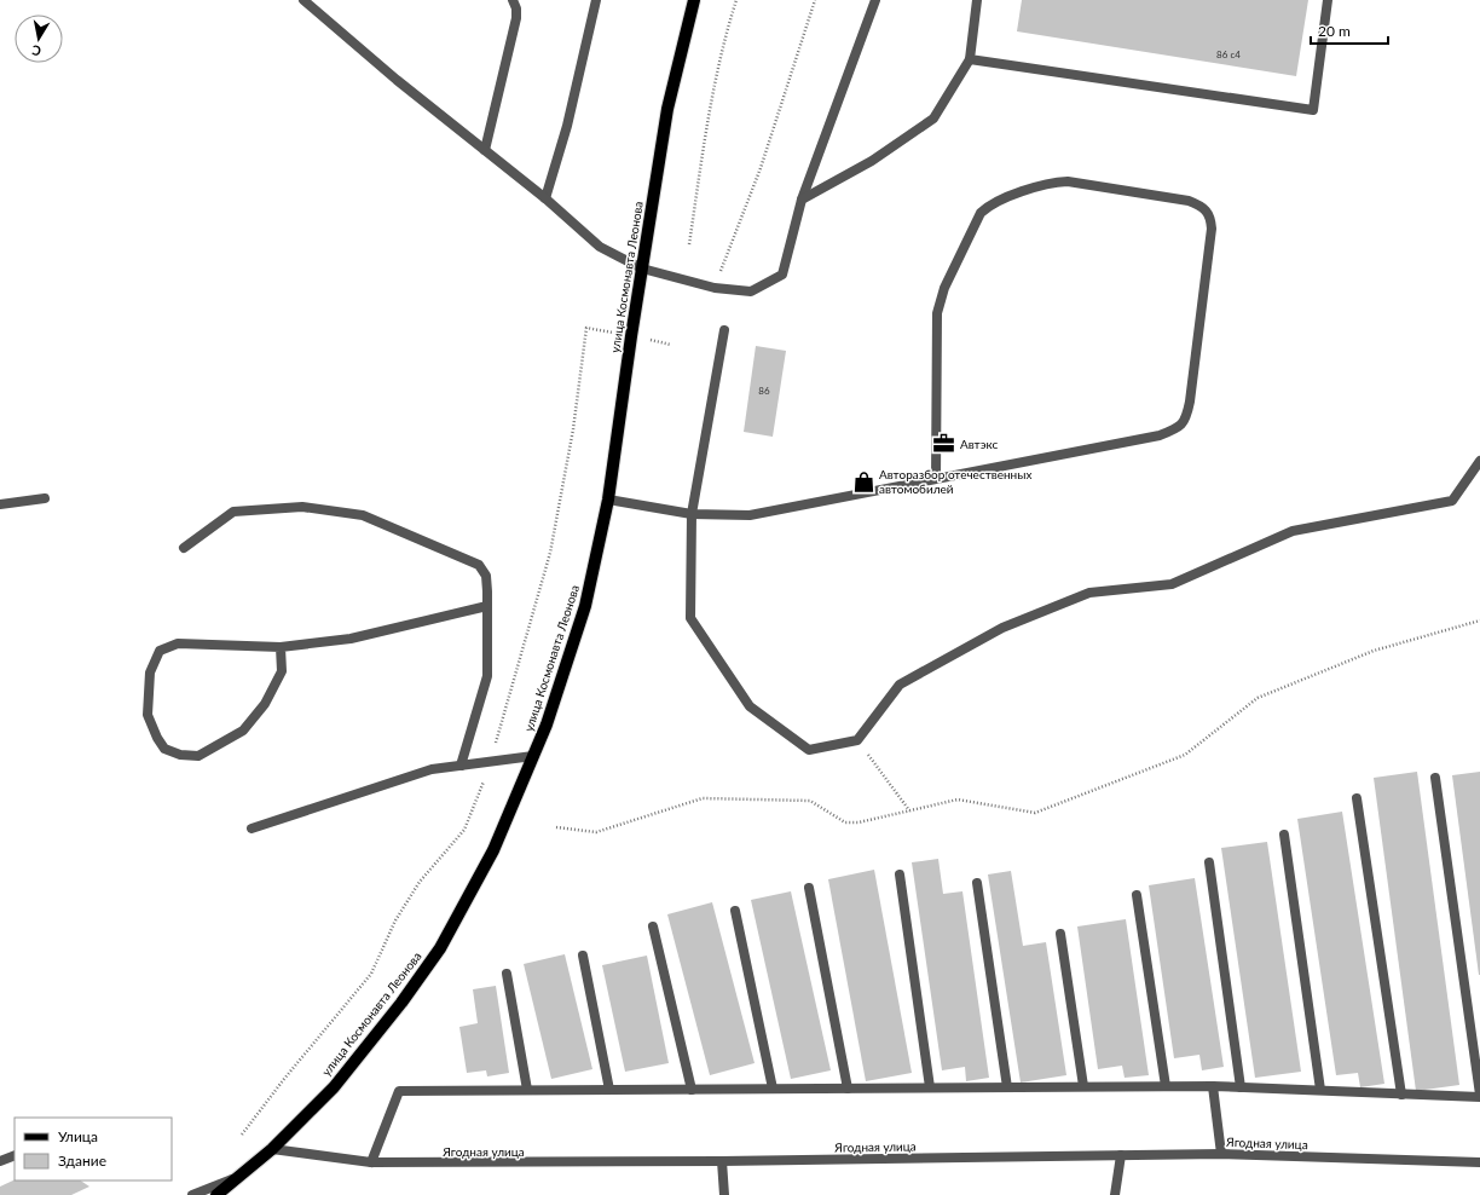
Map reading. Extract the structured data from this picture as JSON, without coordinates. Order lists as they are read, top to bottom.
{
  "streets": {
    "main road": ["улица Космонавта Леонова"],
    "street": ["Ягодная улица"]
  },
  "crossings": [
    ["улица Космонавта Леонова", "Ягодная улица"]
  ],
  "places": {
    "office": ["Автэкс"],
    "shop": ["Авторазбор отечественных автомобилей"]
  },
  "house_numbers": ["86 с4", "86"],
  "legend": ["Улица", "Здание"],
  "scale_bar": "20 m",
  "north": "bottom"
}
